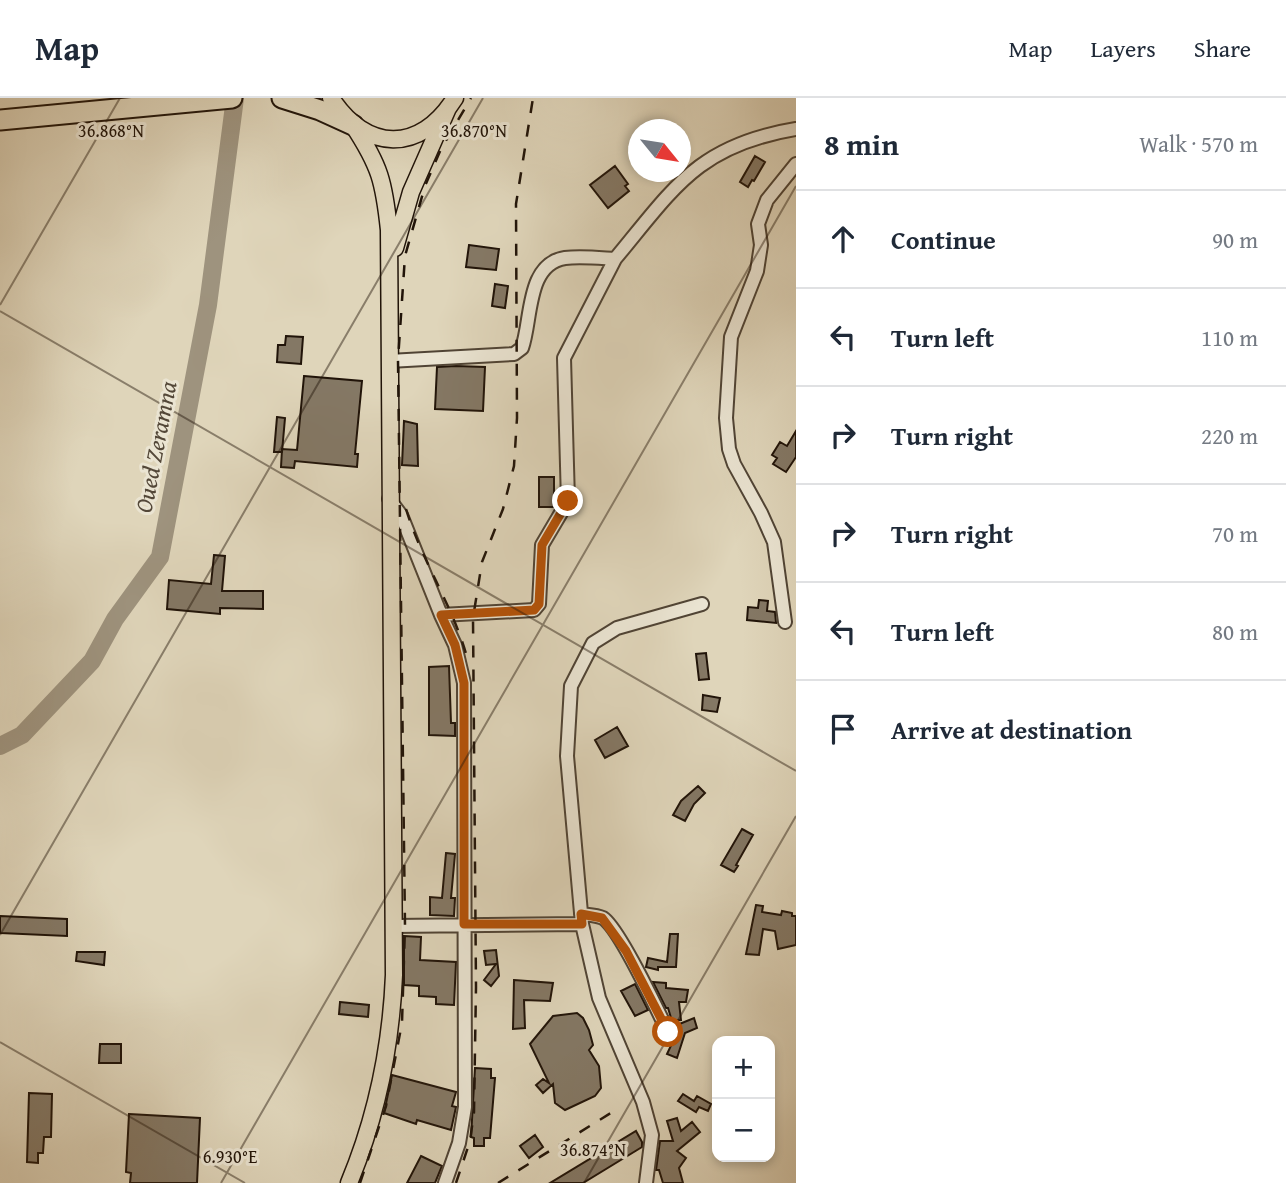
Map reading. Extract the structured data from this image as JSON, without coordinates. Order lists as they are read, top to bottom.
{
  "water": ["Oued Zeramna"],
  "north": "bottom right",
  "page": {
    "header": "Map",
    "nav": ["Map", "Layers", "Share"],
    "heading": ["8 min", "Walk · 570 m"],
    "list": [
      ["Continue", "90 m"],
      ["Turn left", "110 m"],
      ["Turn right", "220 m"],
      ["Turn right", "70 m"],
      ["Turn left", "80 m"],
      "Arrive at destination"
    ],
    "map_buttons": ["+", "−"]
  },
  "coordinates": [
    "36.868°N",
    "36.870°N",
    "36.874°N",
    "6.930°E"
  ]
}
